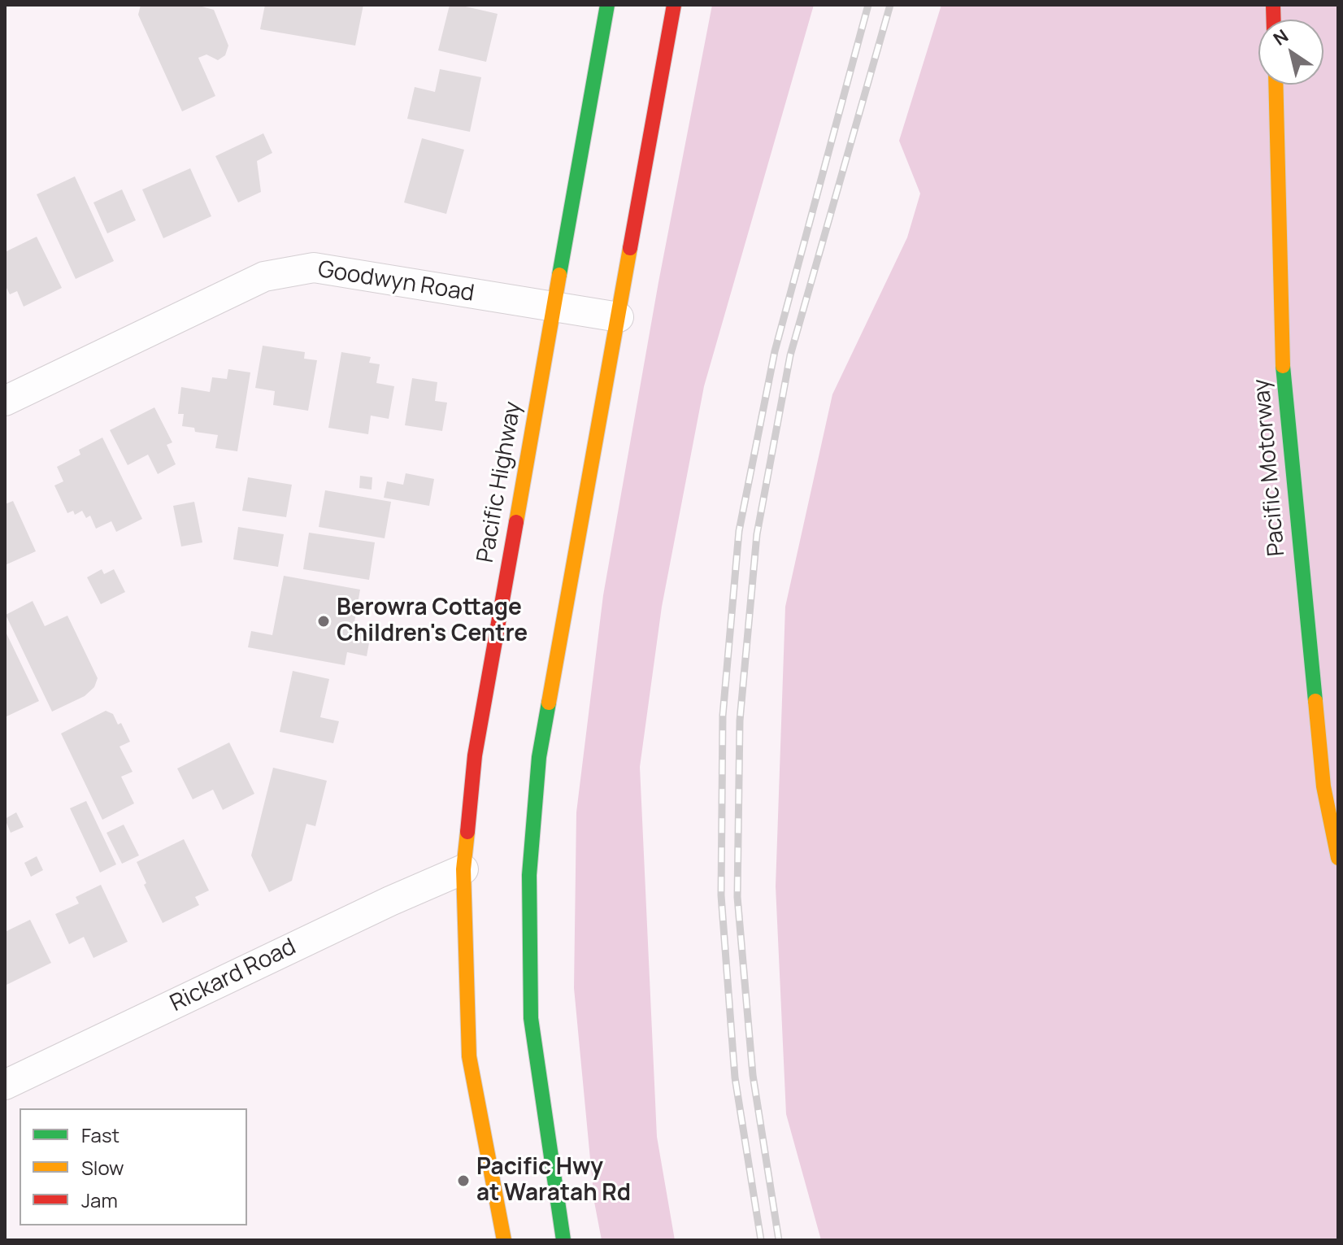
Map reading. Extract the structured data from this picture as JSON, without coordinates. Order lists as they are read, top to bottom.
{
  "streets": {
    "main road": ["Pacific Motorway", "Pacific Highway"],
    "street": ["Goodwyn Road", "Rickard Road"]
  },
  "crossings": [
    ["Goodwyn Road", "Pacific Highway"],
    ["Pacific Highway", "Rickard Road"]
  ],
  "places": ["Berowra Cottage Children's Centre", "Pacific Hwy at Waratah Rd"],
  "legend": ["Fast", "Slow", "Jam"],
  "north": "top left"
}
